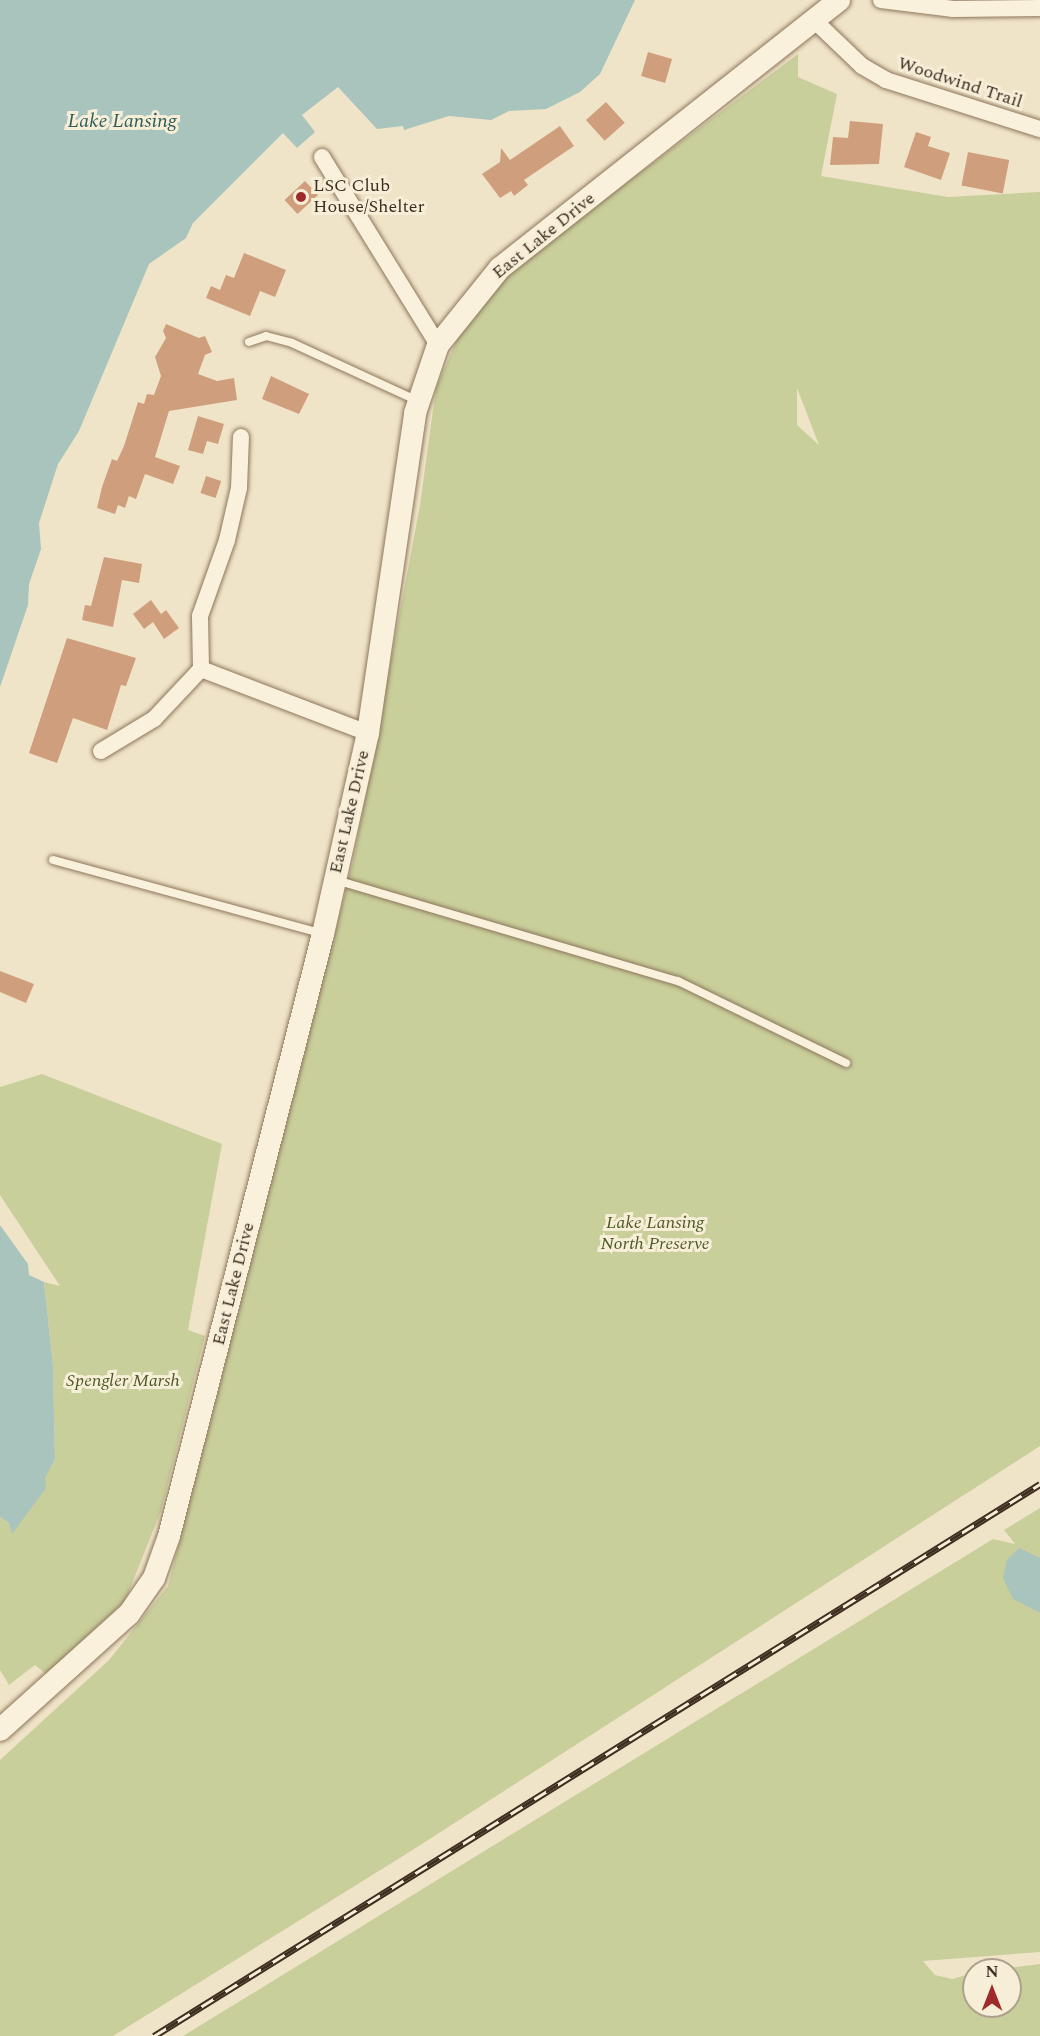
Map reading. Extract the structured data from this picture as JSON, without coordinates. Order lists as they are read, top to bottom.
{
  "streets": {
    "street": ["Woodwind Trail", "East Lake Drive"]
  },
  "crossings": [
    ["Woodwind Trail", "East Lake Drive"]
  ],
  "water": ["Lake Lansing"],
  "parks": ["Lake Lansing North Preserve", "Spengler Marsh"],
  "places": ["LSC Club House/Shelter"],
  "north": "top"
}
